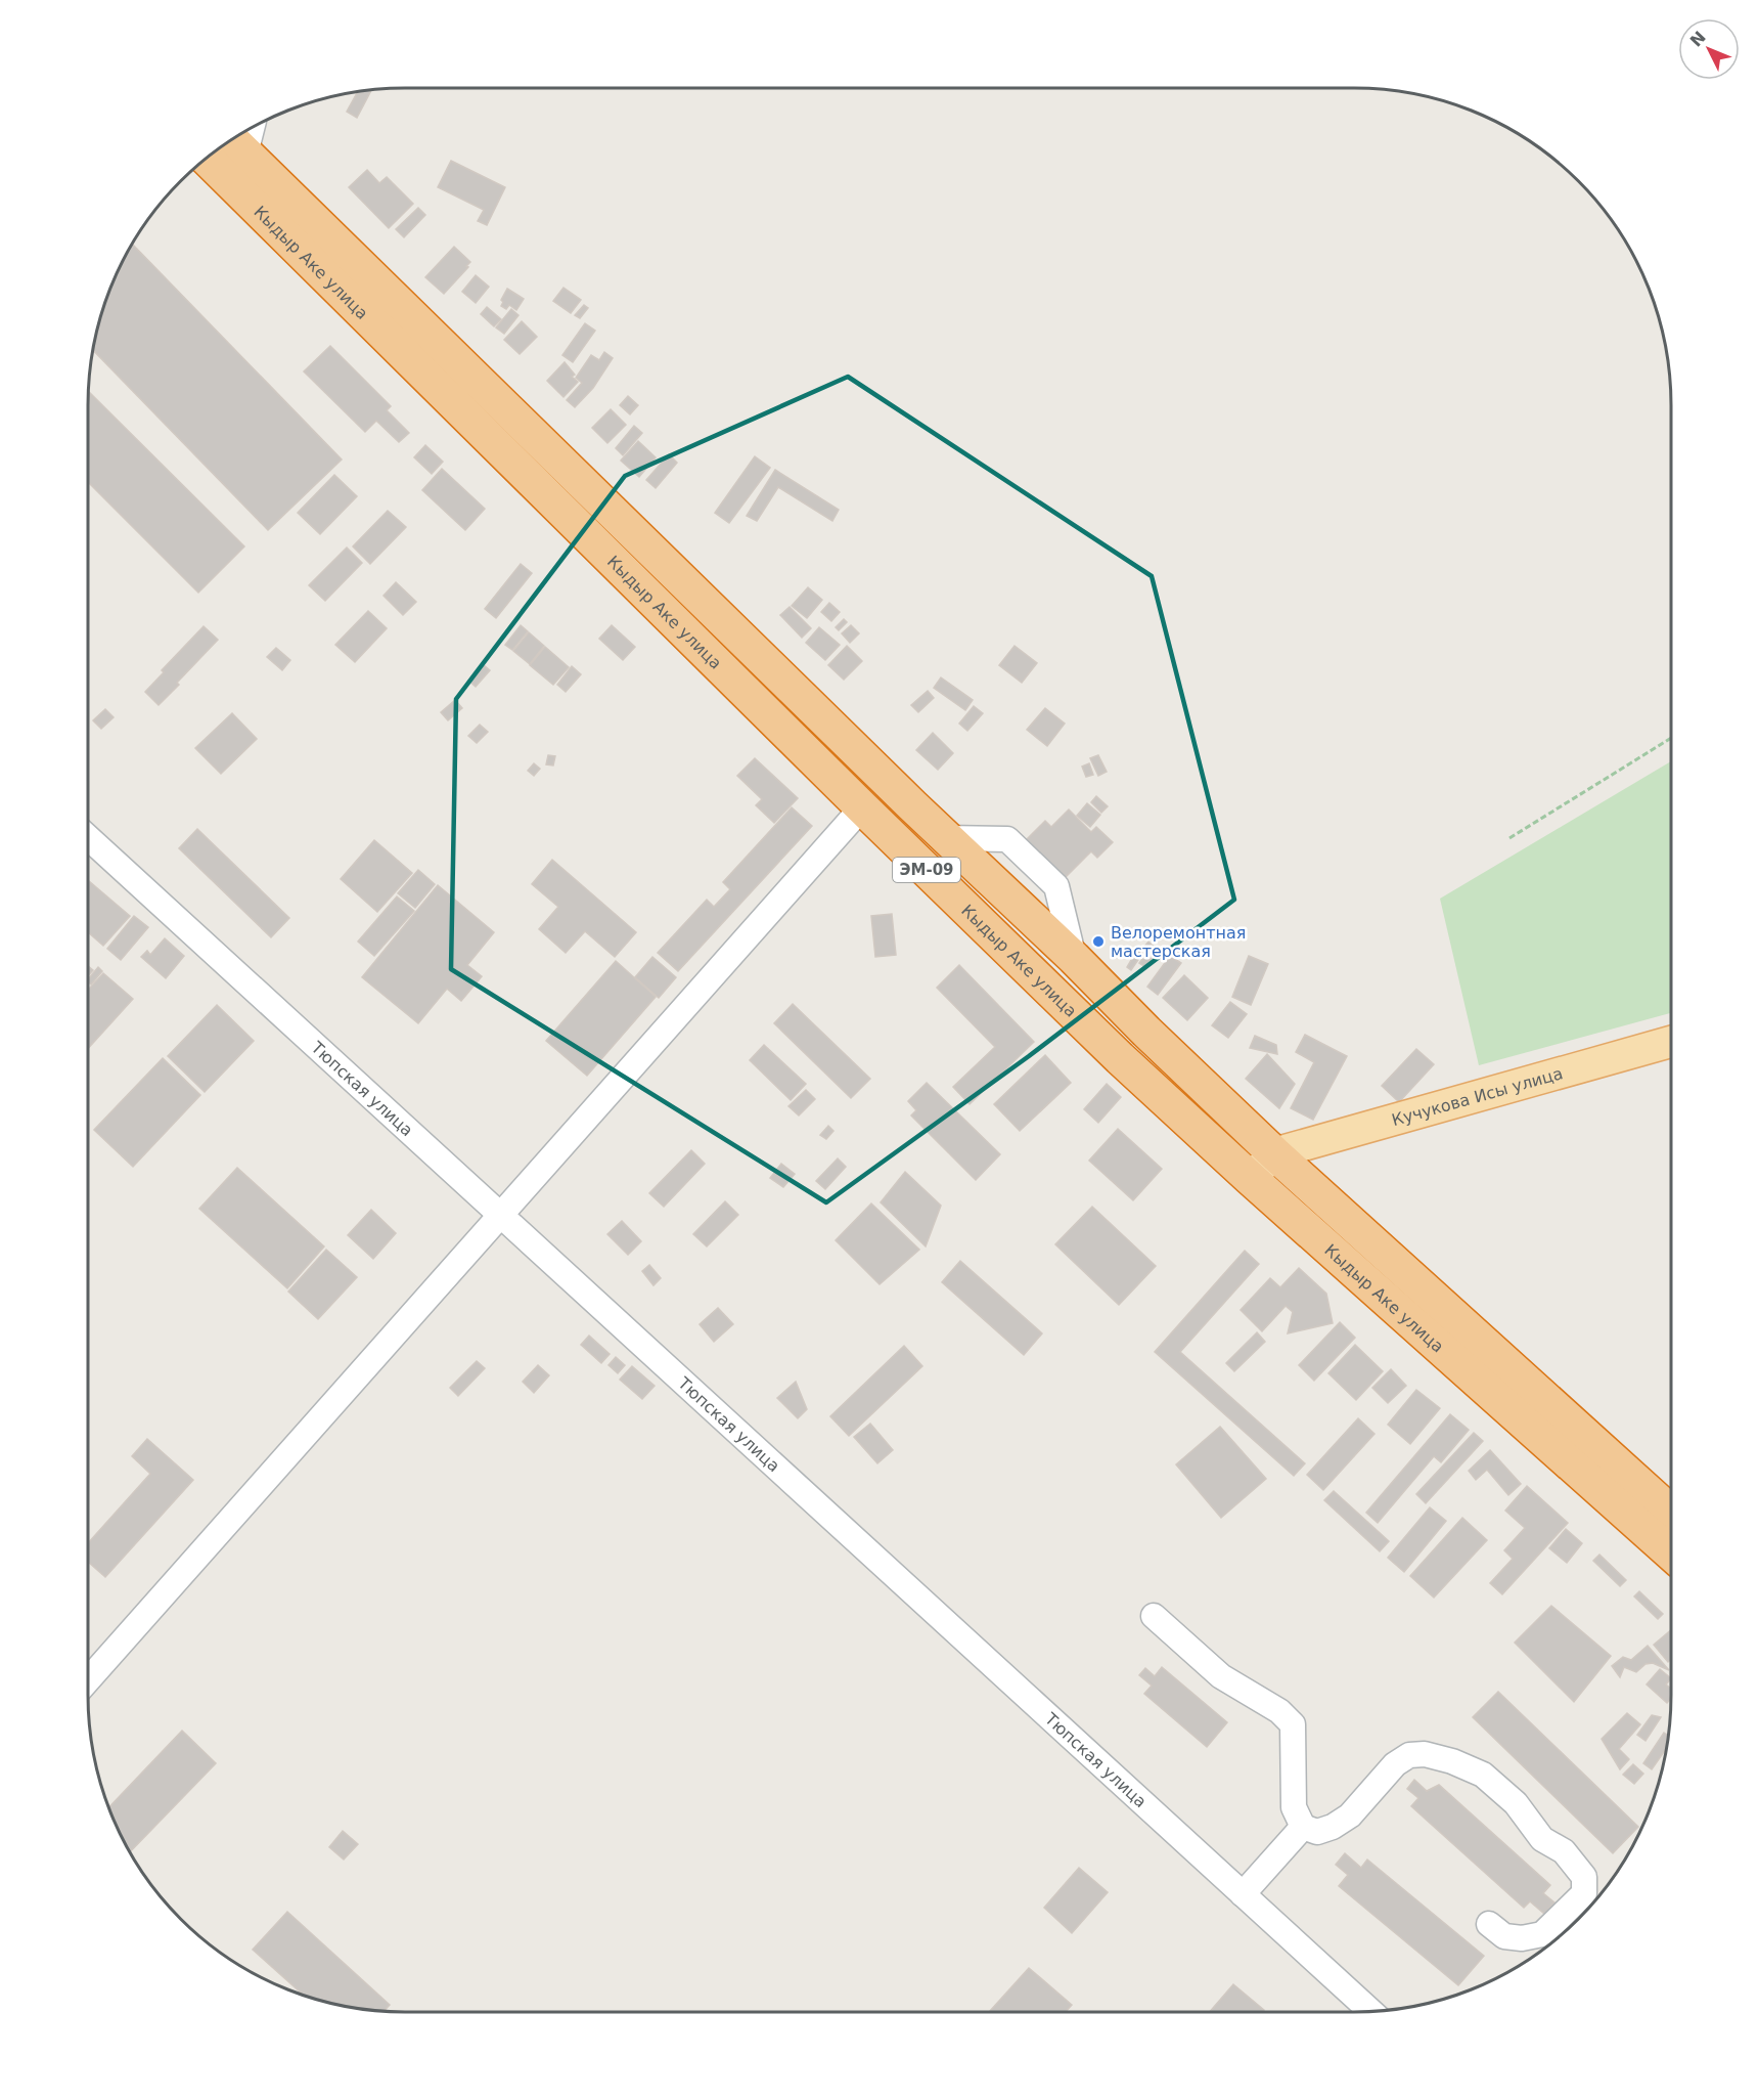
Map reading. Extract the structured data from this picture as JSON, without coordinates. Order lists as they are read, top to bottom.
{
  "streets": {
    "highway": ["Кыдыр Аке улица", "ЭМ-09"],
    "main road": ["Кучукова Исы улица"],
    "street": ["Тюпская улица"]
  },
  "crossings": [
    ["Кыдыр Аке улица", "Кучукова Исы улица"]
  ],
  "places": ["Велоремонтная мастерская"],
  "north": "top left"
}
